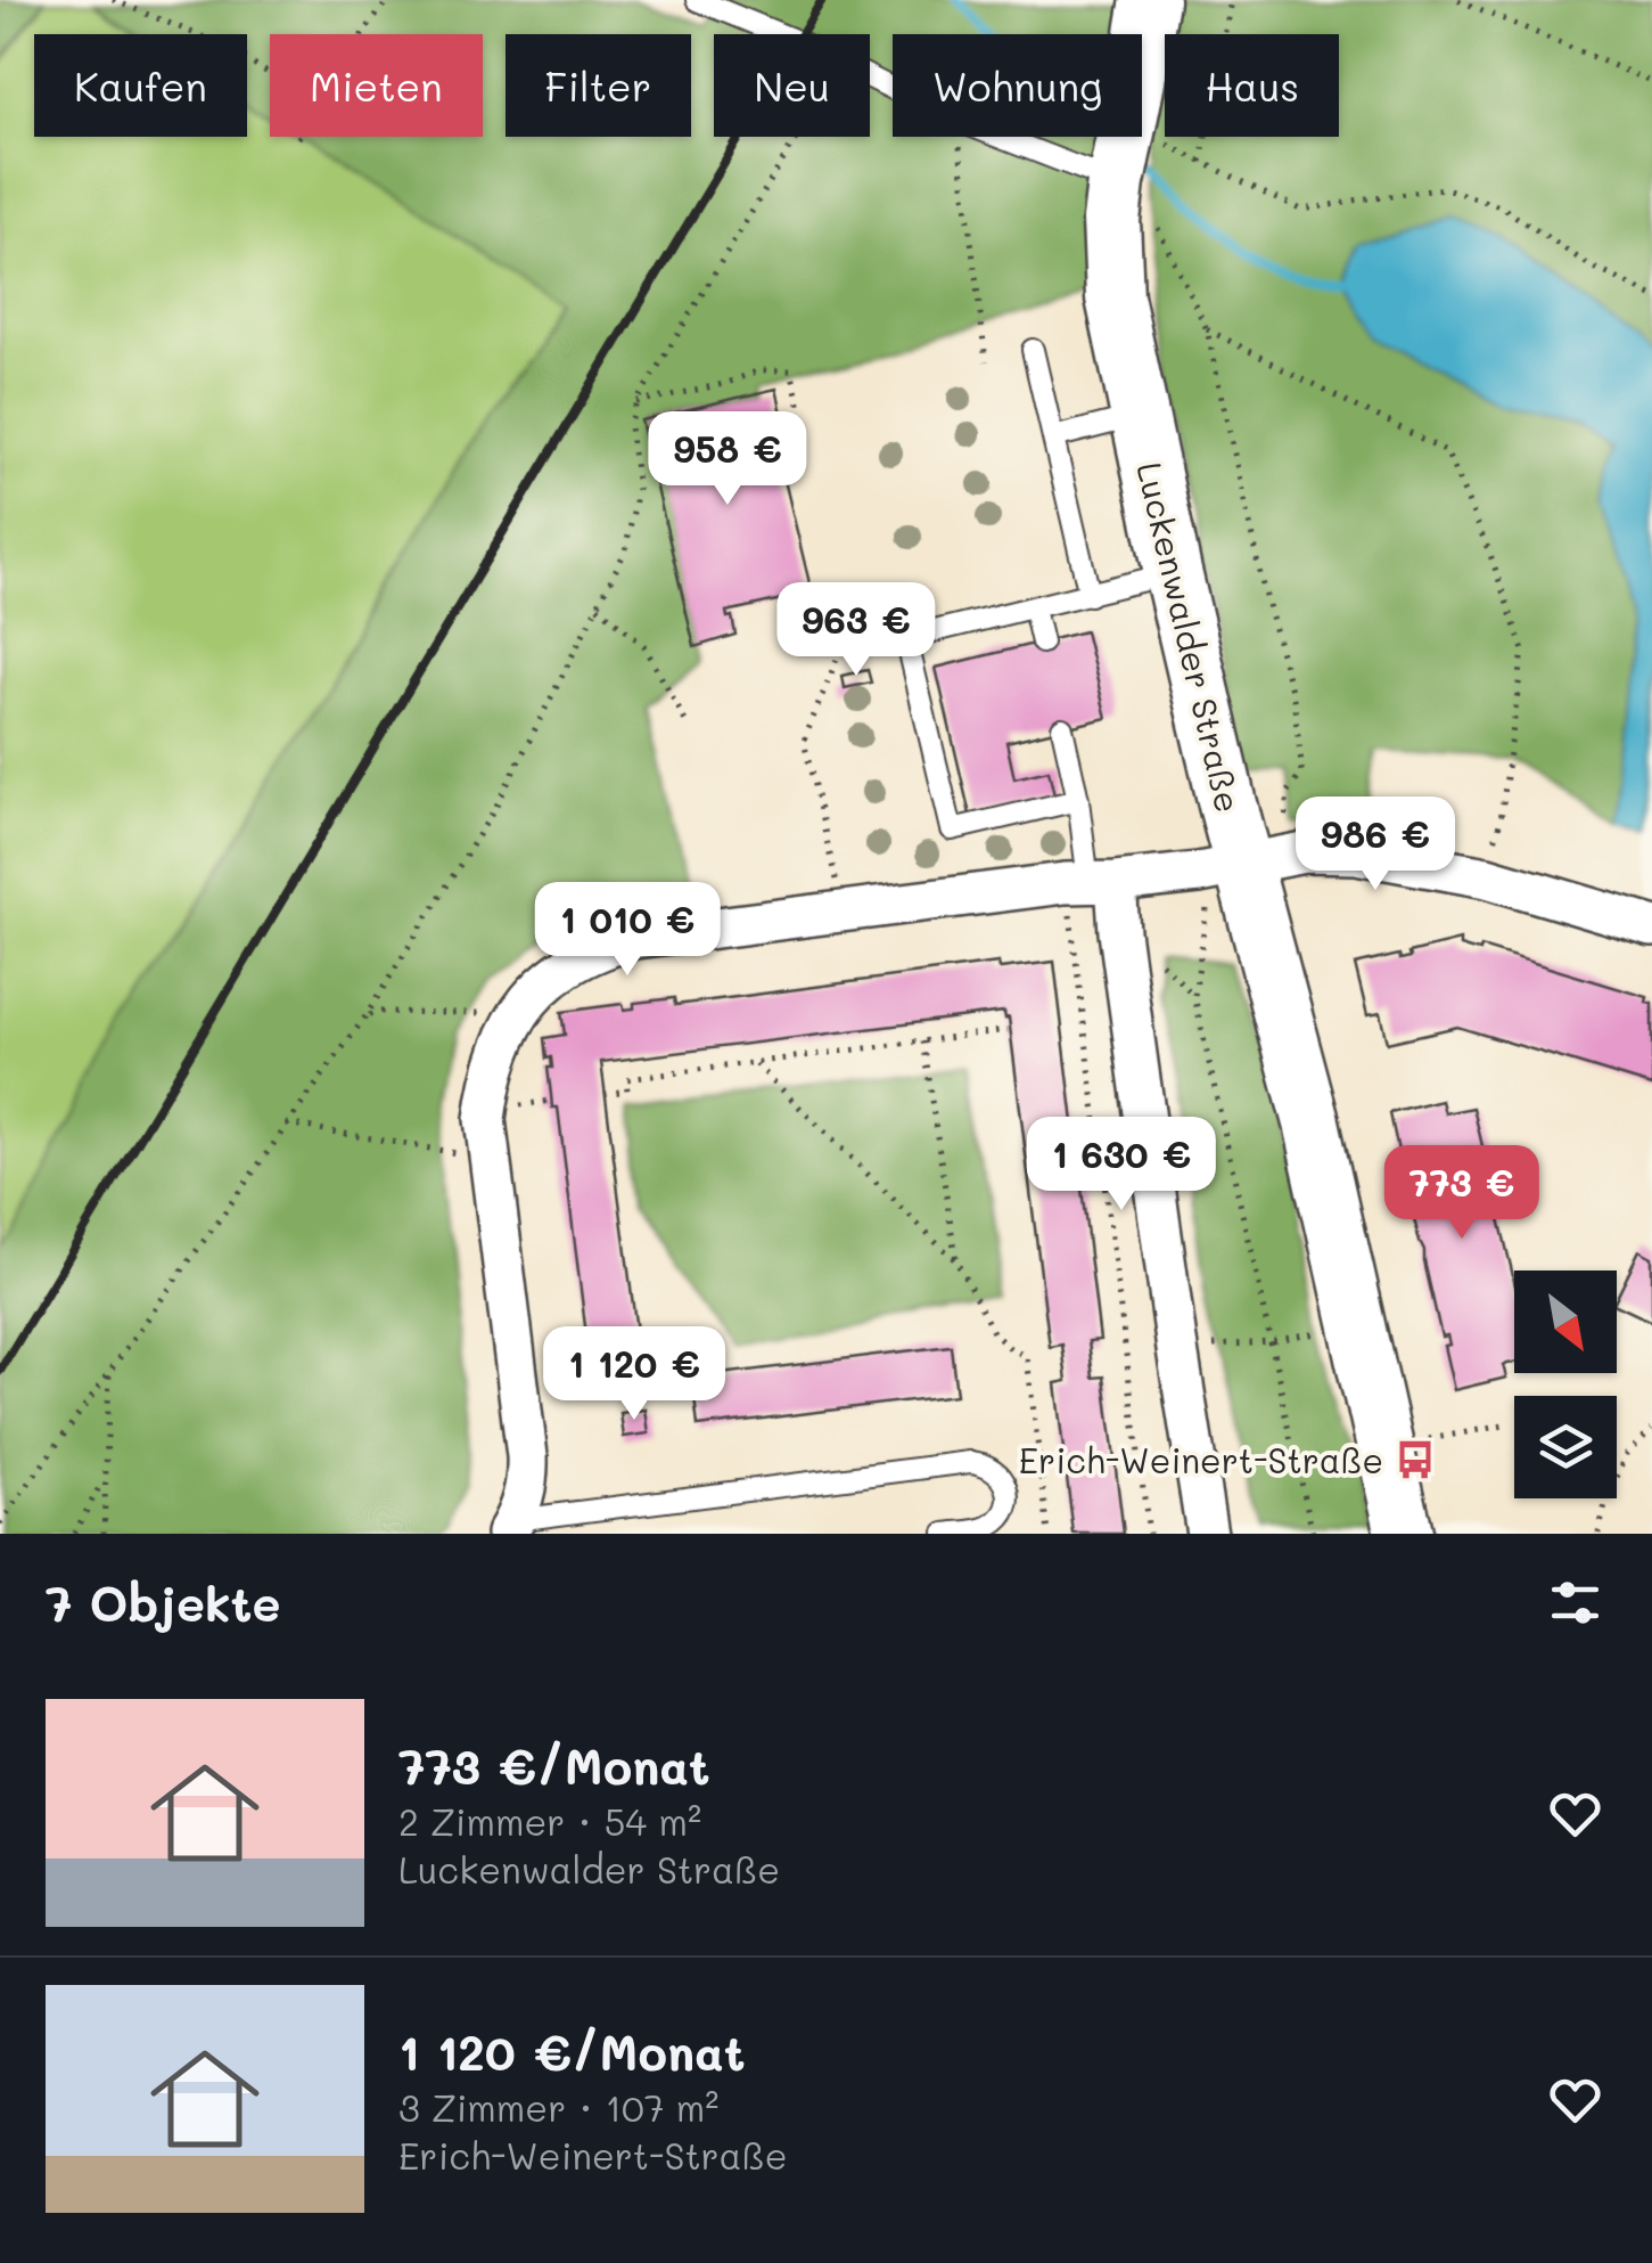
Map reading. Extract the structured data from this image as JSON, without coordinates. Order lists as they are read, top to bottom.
{
  "streets": {
    "main road": ["Luckenwalder Straße"]
  },
  "places": {
    "bus stop": ["Erich-Weinert-Straße"]
  },
  "north": "bottom right",
  "page": {
    "chip": [
      "Kaufen",
      "Mieten",
      "Filter",
      "Neu",
      "Wohnung",
      "Haus"
    ],
    "price": [
      "958 €",
      "963 €",
      "986 €",
      "1 010 €",
      "1 630 €",
      "773 €",
      "1 120 €"
    ],
    "heading": "7 Objekte",
    "list": [
      {
        "name": "773 €/Monat",
        "note": "2 Zimmer · 54 m² · Luckenwalder Straße"
      },
      {
        "name": "1 120 €/Monat",
        "note": "3 Zimmer · 107 m² · Erich-Weinert-Straße"
      }
    ]
  }
}
